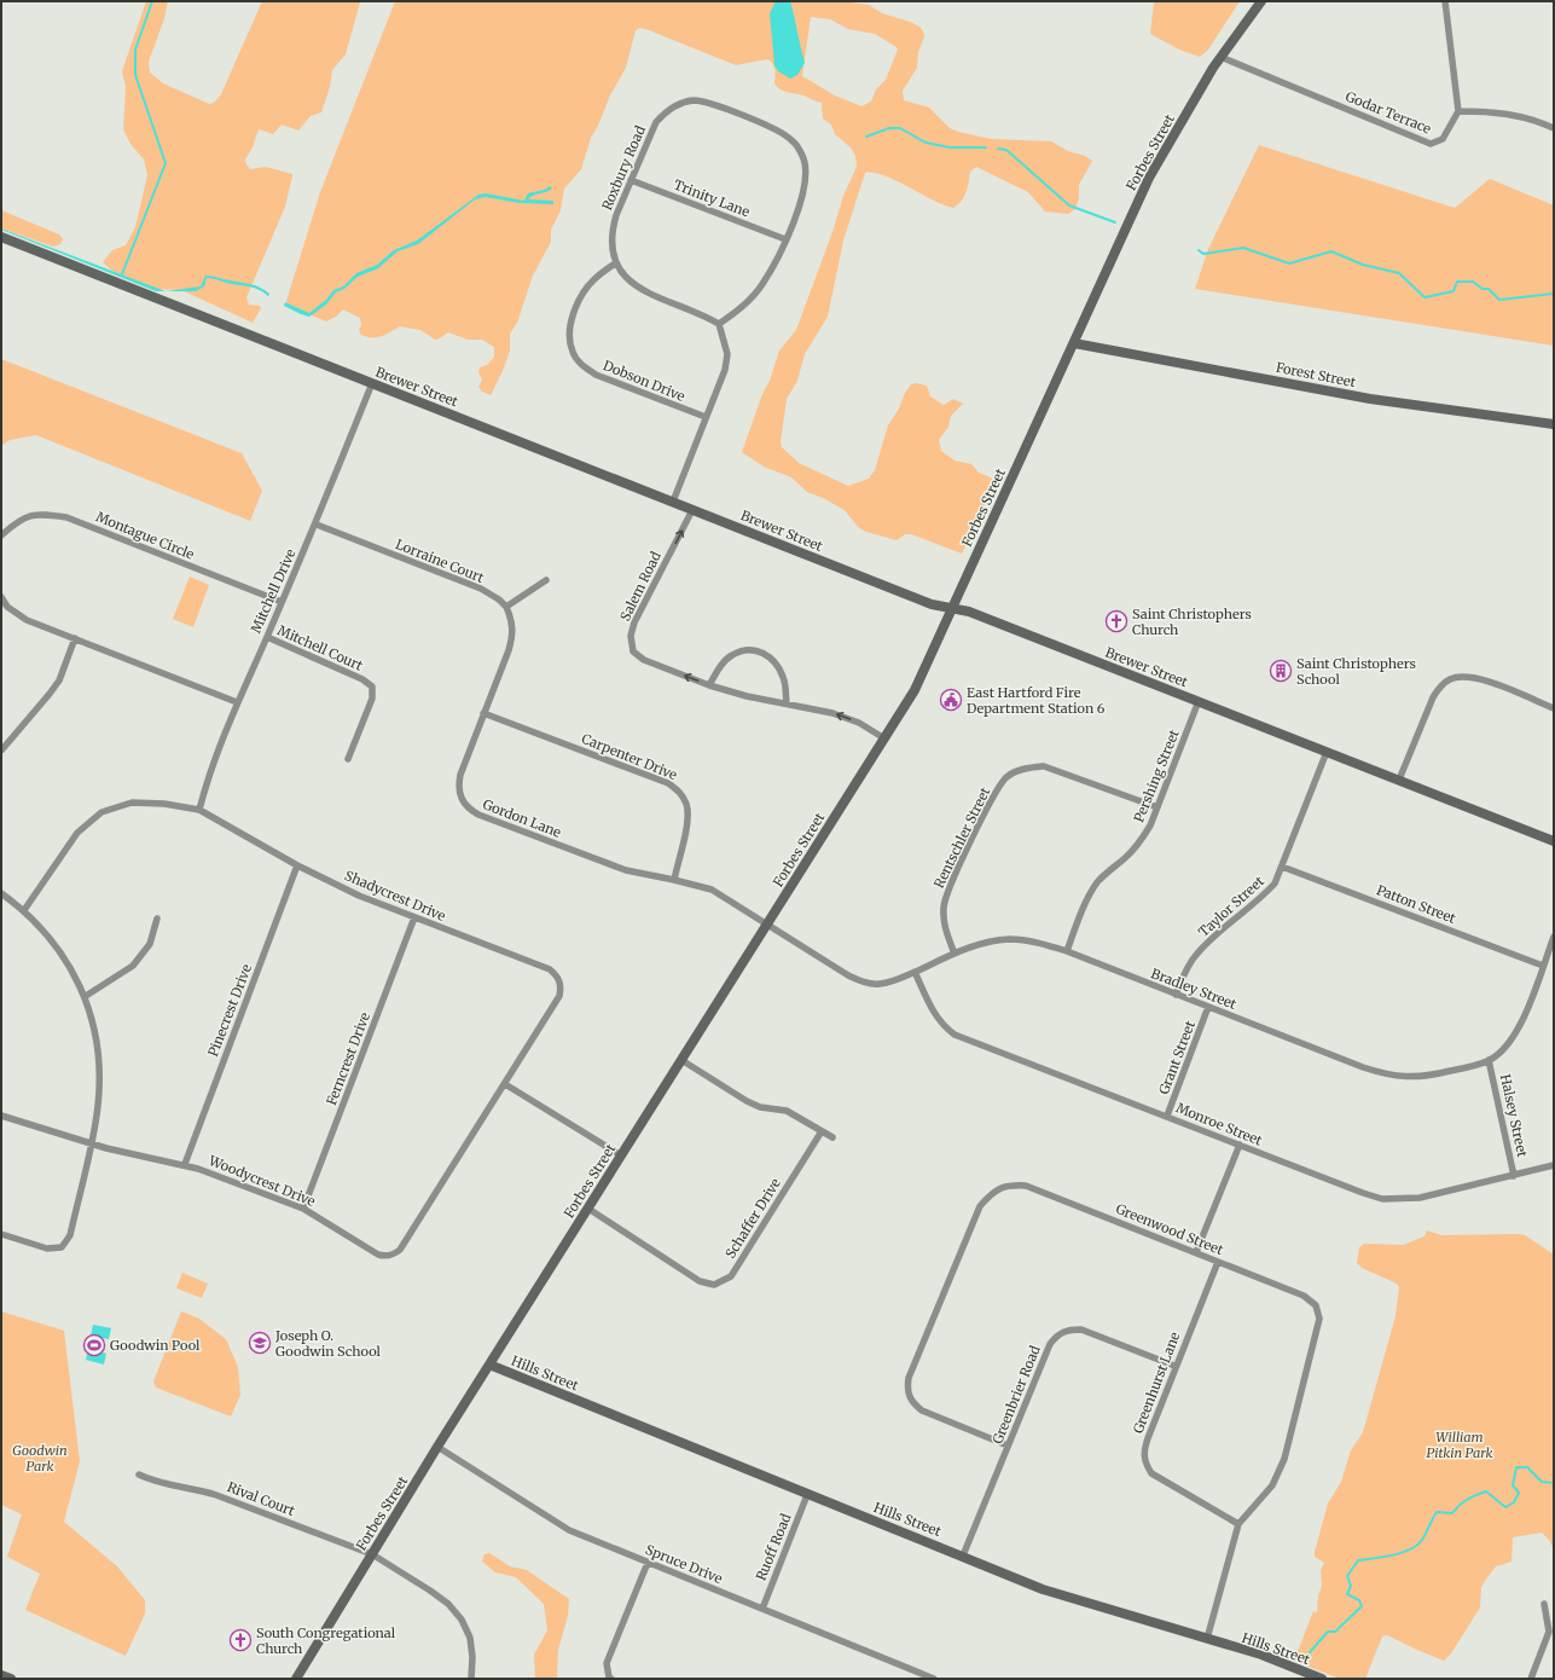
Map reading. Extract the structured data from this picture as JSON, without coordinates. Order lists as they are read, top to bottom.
{
  "streets": {
    "main road": [
      "Forbes Street",
      "Forest Street",
      "Brewer Street",
      "Hills Street"
    ],
    "street": [
      "Godar Terrace",
      "Roxbury Road",
      "Trinity Lane",
      "Dobson Drive",
      "Montague Circle",
      "Lorraine Court",
      "Salem Road",
      "Mitchell Drive",
      "Mitchell Court",
      "Carpenter Drive",
      "Pershing Street",
      "Gordon Lane",
      "Rentschler Street",
      "Shadycrest Drive",
      "Patton Street",
      "Taylor Street",
      "Bradley Street",
      "Pinecrest Drive",
      "Grant Street",
      "Ferncrest Drive",
      "Halsey Street",
      "Monroe Street",
      "Woodycrest Drive",
      "Schaffer Drive",
      "Greenwood Street",
      "Greenhurst Lane",
      "Greenbrier Road",
      "Rival Court",
      "Ruoff Road",
      "Spruce Drive"
    ]
  },
  "crossings": [
    ["Godar Terrace", "Forbes Street"],
    ["Forbes Street", "Forest Street"],
    ["Forbes Street", "Brewer Street"],
    ["Forbes Street", "Salem Road"],
    ["Forbes Street", "Gordon Lane"],
    ["Forbes Street", "Bradley Street"],
    ["Forbes Street", "Schaffer Drive"],
    ["Forbes Street", "Hills Street"],
    ["Forbes Street", "Rival Court"],
    ["Forbes Street", "Spruce Drive"],
    ["Roxbury Road", "Trinity Lane"],
    ["Roxbury Road", "Dobson Drive"],
    ["Brewer Street", "Salem Road"],
    ["Brewer Street", "Mitchell Drive"],
    ["Brewer Street", "Pershing Street"],
    ["Brewer Street", "Taylor Street"],
    ["Montague Circle", "Mitchell Drive"],
    ["Lorraine Court", "Mitchell Drive"],
    ["Lorraine Court", "Gordon Lane"],
    ["Mitchell Drive", "Mitchell Court"],
    ["Mitchell Drive", "Shadycrest Drive"],
    ["Carpenter Drive", "Gordon Lane"],
    ["Pershing Street", "Rentschler Street"],
    ["Pershing Street", "Bradley Street"],
    ["Gordon Lane", "Bradley Street"],
    ["Rentschler Street", "Bradley Street"],
    ["Shadycrest Drive", "Pinecrest Drive"],
    ["Shadycrest Drive", "Ferncrest Drive"],
    ["Shadycrest Drive", "Woodycrest Drive"],
    ["Patton Street", "Taylor Street"],
    ["Patton Street", "Bradley Street"],
    ["Taylor Street", "Bradley Street"],
    ["Bradley Street", "Grant Street"],
    ["Bradley Street", "Halsey Street"],
    ["Bradley Street", "Monroe Street"],
    ["Pinecrest Drive", "Woodycrest Drive"],
    ["Grant Street", "Monroe Street"],
    ["Ferncrest Drive", "Woodycrest Drive"],
    ["Halsey Street", "Monroe Street"],
    ["Greenwood Street", "Hills Street"],
    ["Greenwood Street", "Greenhurst Lane"],
    ["Greenwood Street", "Greenbrier Road"],
    ["Hills Street", "Greenbrier Road"],
    ["Hills Street", "Ruoff Road"],
    ["Greenhurst Lane", "Greenbrier Road"],
    ["Ruoff Road", "Spruce Drive"]
  ],
  "parks": ["William Pitkin Park", "Goodwin Park"],
  "places": {
    "church": ["Saint Christophers Church", "South Congregational Church"],
    "building": ["Saint Christophers School"],
    "public building": ["East Hartford Fire Department Station 6"],
    "school or university": ["Joseph O. Goodwin School"],
    "sports": ["Goodwin Pool"]
  }
}
